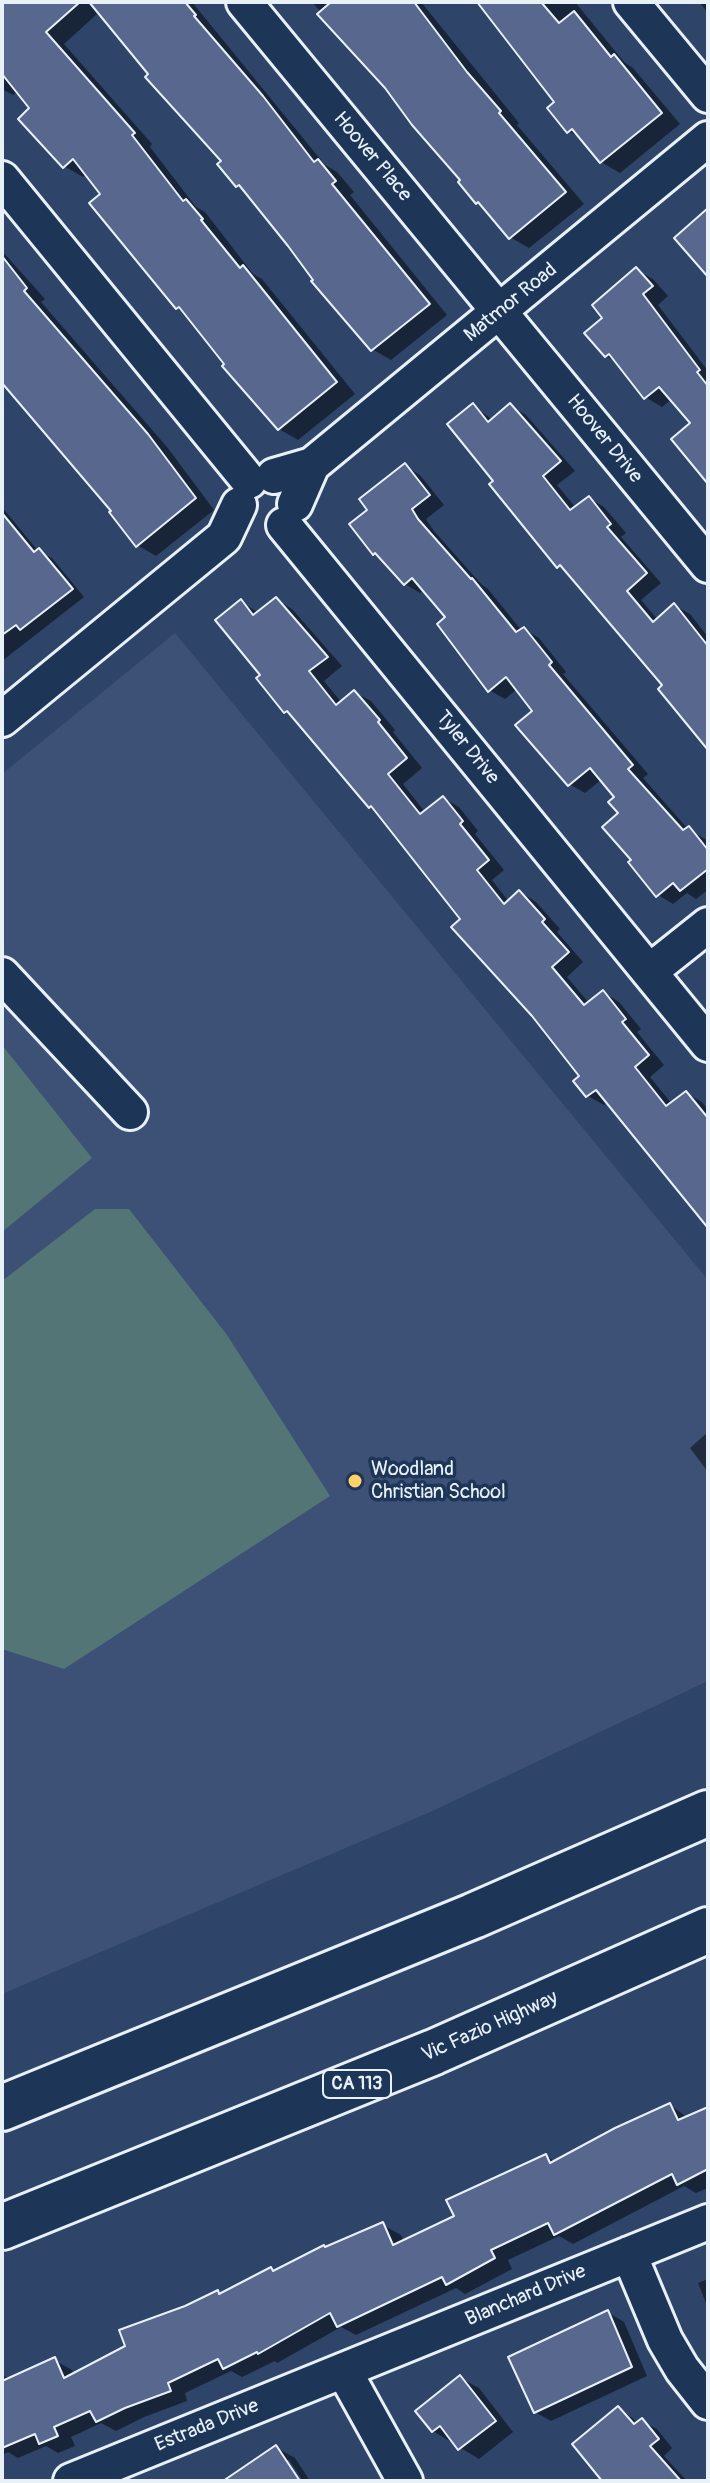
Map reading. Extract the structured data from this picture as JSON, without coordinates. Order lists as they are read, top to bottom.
{
  "streets": {
    "highway": ["Vic Fazio Highway", "CA 113"],
    "street": [
      "Hoover Place",
      "Matmor Road",
      "Hoover Drive",
      "Tyler Drive",
      "Blanchard Drive",
      "Estrada Drive"
    ]
  },
  "crossings": [
    ["Hoover Place", "Matmor Road"],
    ["Hoover Place", "Hoover Drive"],
    ["Matmor Road", "Hoover Drive"],
    ["Matmor Road", "Tyler Drive"],
    ["Blanchard Drive", "Estrada Drive"]
  ],
  "places": ["Woodland Christian School"]
}
